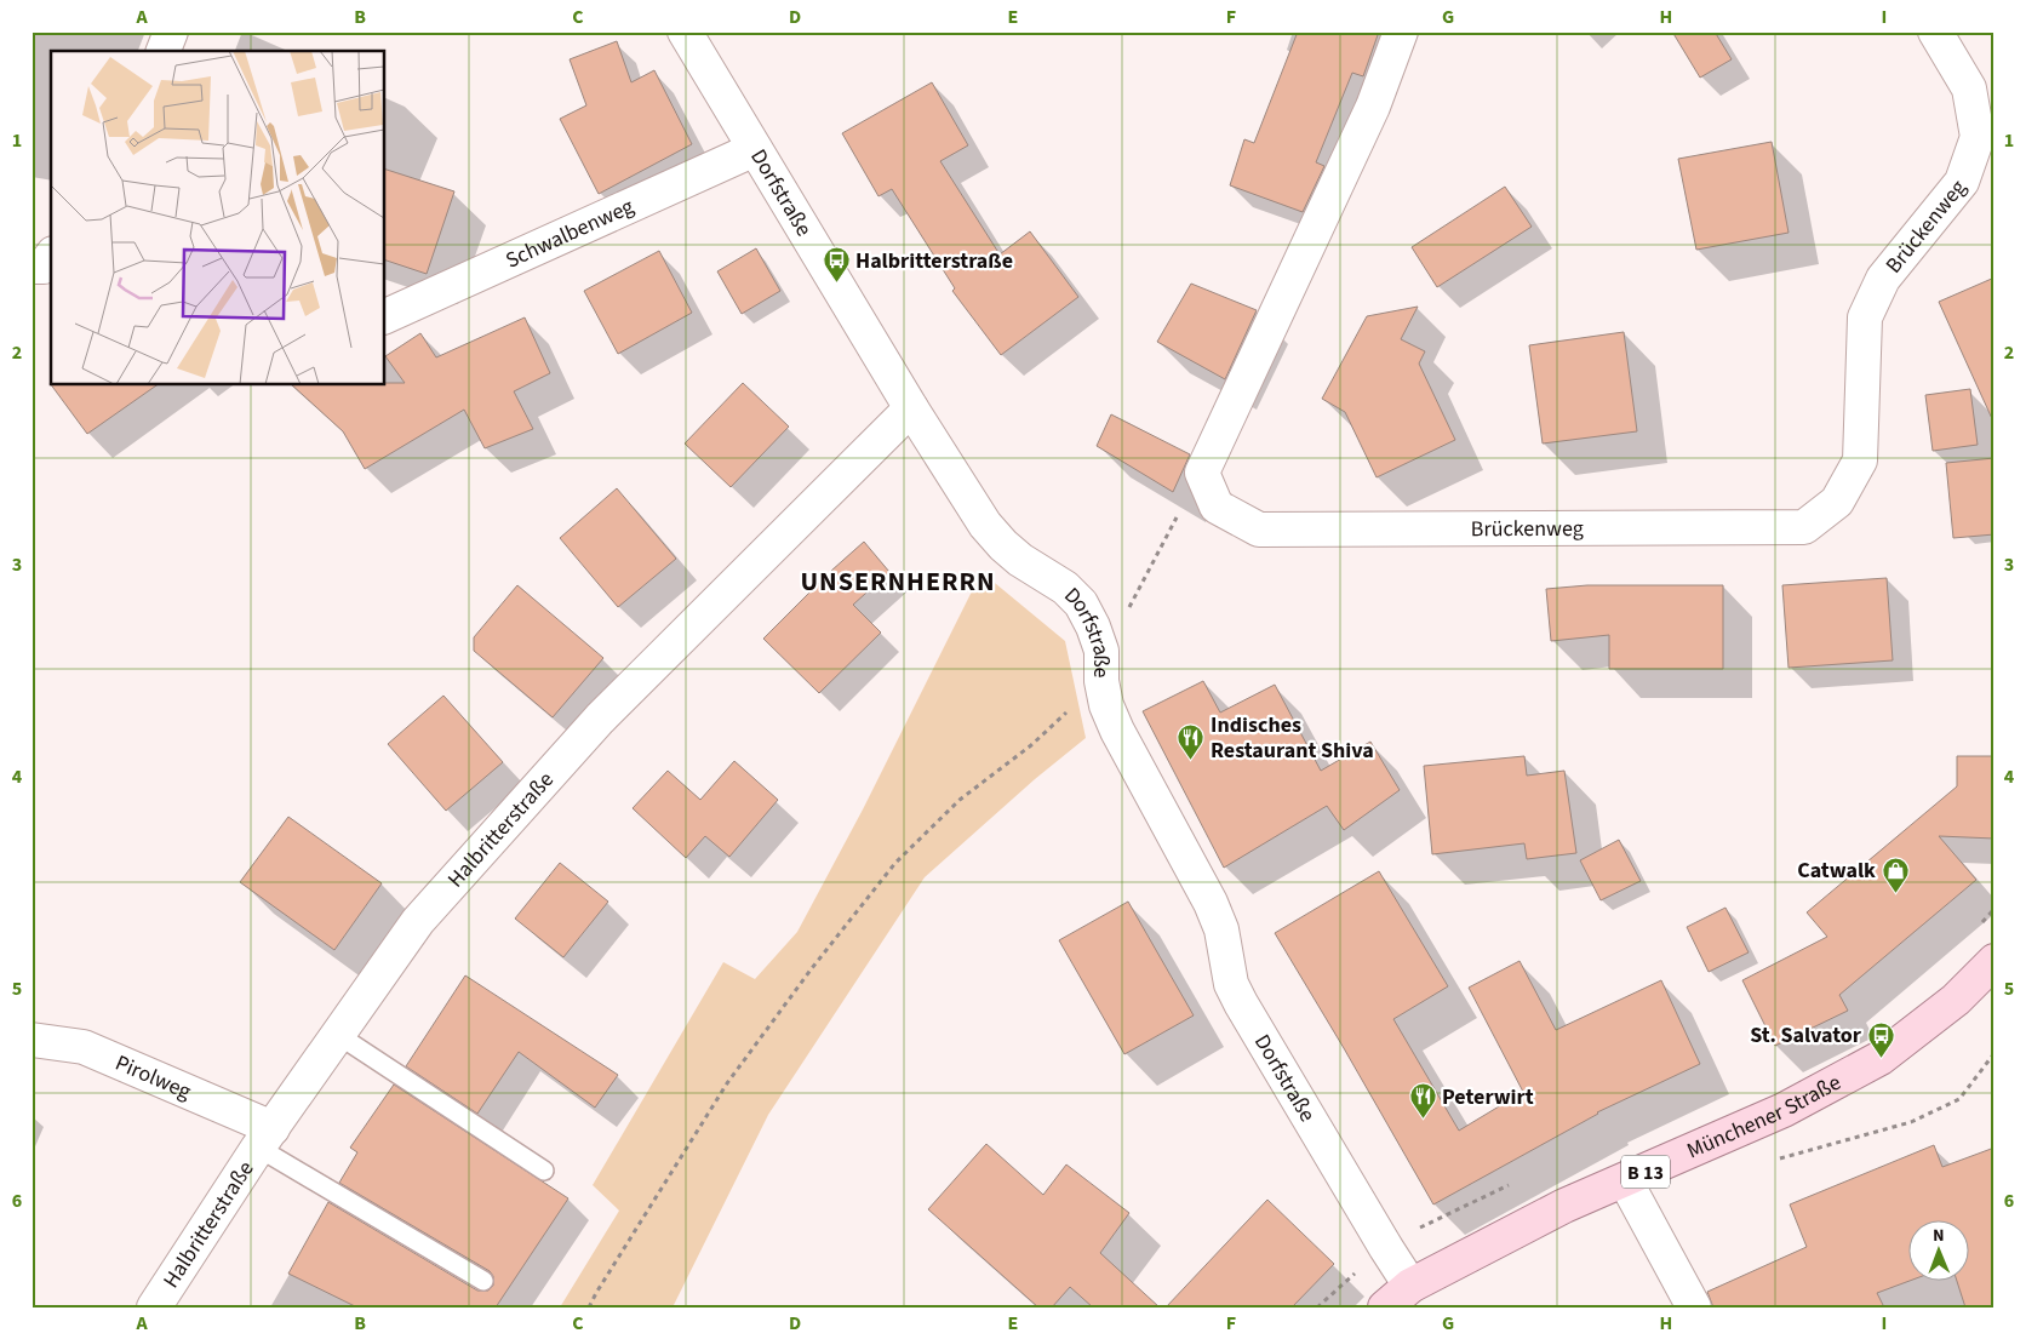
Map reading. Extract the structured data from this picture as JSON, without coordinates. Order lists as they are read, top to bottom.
{
  "streets": {
    "main road": ["Münchener Straße", "B 13"],
    "street": [
      "Dorfstraße",
      "Brückenweg",
      "Schwalbenweg",
      "Halbritterstraße",
      "Pirolweg"
    ]
  },
  "crossings": [
    ["Dorfstraße", "Schwalbenweg"],
    ["Dorfstraße", "Halbritterstraße"],
    ["Dorfstraße", "Münchener Straße"],
    ["Halbritterstraße", "Pirolweg"]
  ],
  "districts": ["UNSERNHERRN"],
  "places": {
    "bus stop": ["Halbritterstraße", "St. Salvator"],
    "restaurant": ["Indisches Restaurant Shiva", "Peterwirt"],
    "shop": ["Catwalk"]
  },
  "north": "top",
  "grid": {
    "columns": [
      "A",
      "B",
      "C",
      "D",
      "E",
      "F",
      "G",
      "H",
      "I"
    ],
    "rows": [
      "1",
      "2",
      "3",
      "4",
      "5",
      "6"
    ]
  }
}
